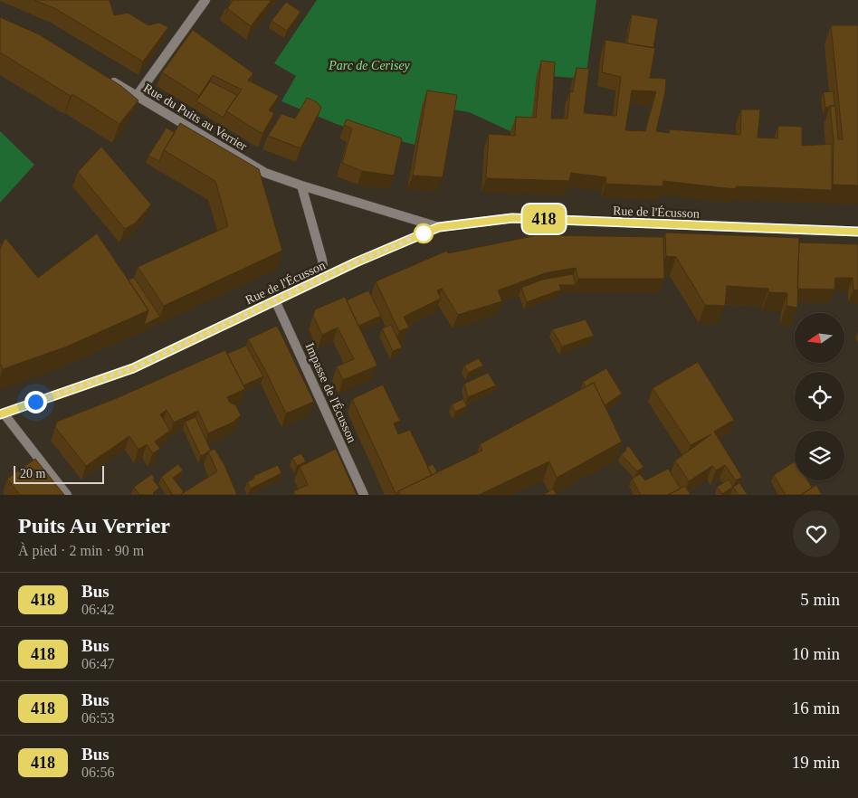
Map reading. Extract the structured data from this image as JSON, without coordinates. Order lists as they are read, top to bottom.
{
  "streets": {
    "street": ["Rue du Puits au Verrier", "Rue de l'Écusson", "Impasse de l'Écusson"]
  },
  "crossings": [
    ["Rue du Puits au Verrier", "Rue de l'Écusson"],
    ["Rue de l'Écusson", "Impasse de l'Écusson"]
  ],
  "parks": ["Parc de Cerisey"],
  "lines": ["bus line 418"],
  "scale_bar": "20 m",
  "north": "left",
  "page": {
    "on_map": "418",
    "scale": "20 m",
    "heading": ["Puits Au Verrier", "À pied · 2 min · 90 m"],
    "list": [
      {
        "mark": "418",
        "name": "Bus",
        "note": "06:42",
        "value": "5 min"
      },
      {
        "mark": "418",
        "name": "Bus",
        "note": "06:47",
        "value": "10 min"
      },
      {
        "mark": "418",
        "name": "Bus",
        "note": "06:53",
        "value": "16 min"
      },
      {
        "mark": "418",
        "name": "Bus",
        "note": "06:56",
        "value": "19 min"
      }
    ]
  }
}
